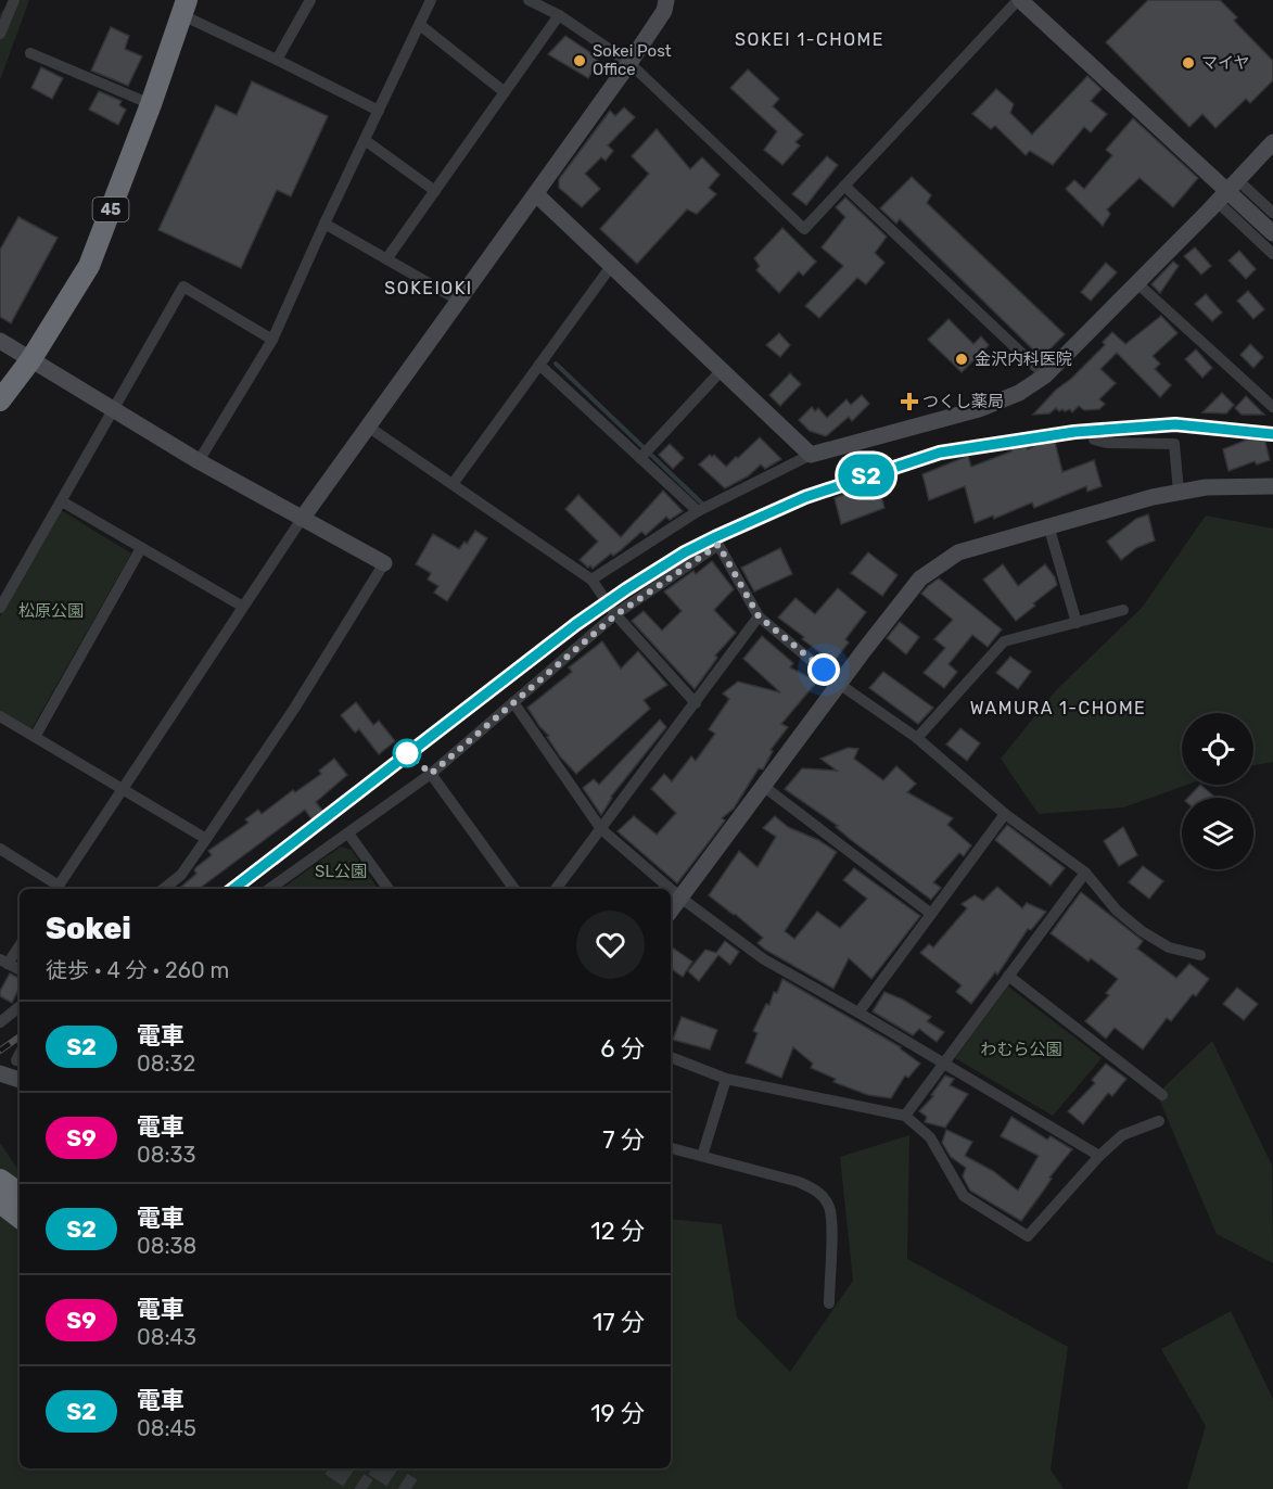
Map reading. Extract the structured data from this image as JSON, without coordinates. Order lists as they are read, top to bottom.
{
  "streets": {
    "highway": ["45"]
  },
  "districts": ["SOKEI 1-CHOME", "SOKEIOKI", "WAMURA 1-CHOME"],
  "parks": ["松原公園", "SL公園", "わむら公園"],
  "places": {
    "other": ["Sokei Post Office", "マイヤ", "金沢内科医院"],
    "health": ["つくし薬局"]
  },
  "page": {
    "on_map": "S2",
    "heading": ["Sokei", "徒歩 · 4 分 · 260 m"],
    "list": [
      {
        "mark": "S2",
        "name": "電車",
        "note": "08:32",
        "value": "6 分"
      },
      {
        "mark": "S9",
        "name": "電車",
        "note": "08:33",
        "value": "7 分"
      },
      {
        "mark": "S2",
        "name": "電車",
        "note": "08:38",
        "value": "12 分"
      },
      {
        "mark": "S9",
        "name": "電車",
        "note": "08:43",
        "value": "17 分"
      },
      {
        "mark": "S2",
        "name": "電車",
        "note": "08:45",
        "value": "19 分"
      }
    ]
  }
}
